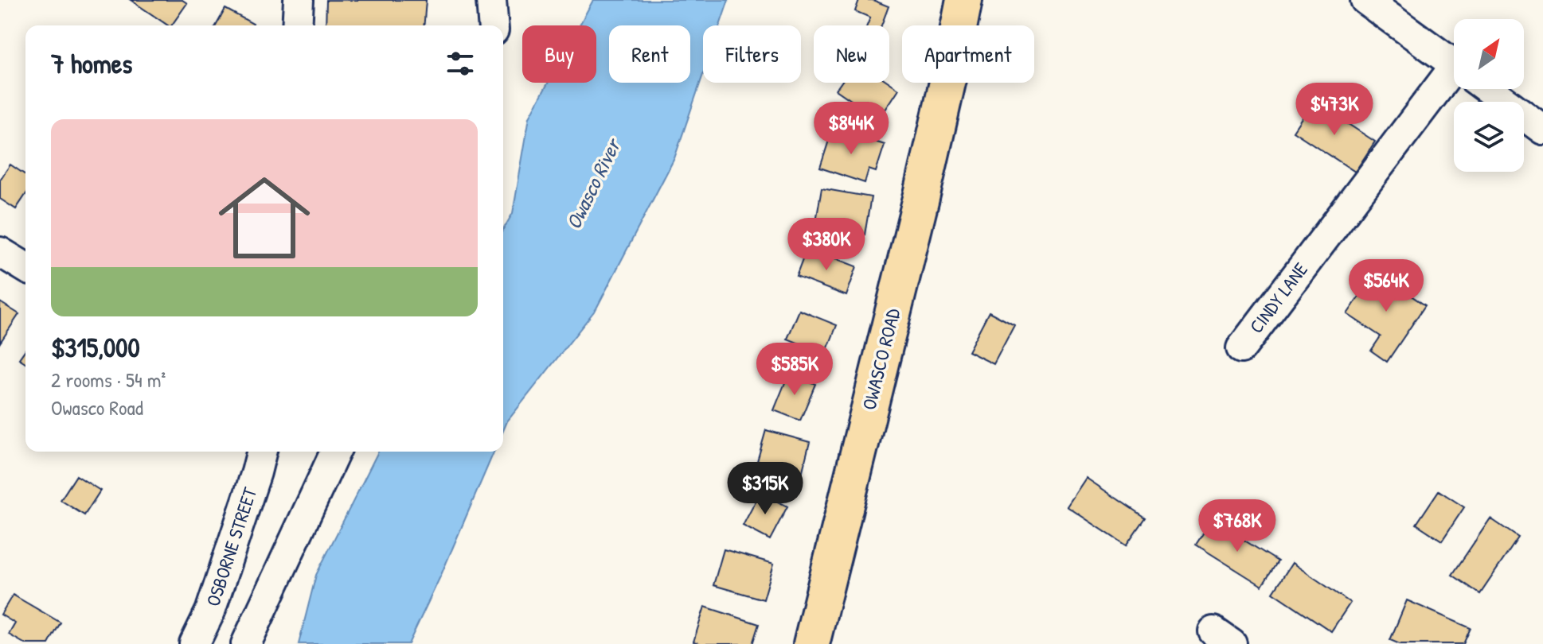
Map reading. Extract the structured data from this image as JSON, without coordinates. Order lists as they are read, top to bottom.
{
  "streets": {
    "main road": ["OWASCO ROAD"],
    "street": ["CINDY LANE", "OSBORNE STREET"]
  },
  "water": ["Owasco River"],
  "north": "top right",
  "page": {
    "chip": [
      "Buy",
      "Rent",
      "Filters",
      "New",
      "Apartment"
    ],
    "heading": "7 homes",
    "price": [
      "$473K",
      "$844K",
      "$380K",
      "$564K",
      "$585K",
      "$315K",
      "$768K"
    ],
    "list": [
      {
        "name": "$315,000",
        "note": "2 rooms · 54 m² · Owasco Road"
      }
    ]
  }
}
